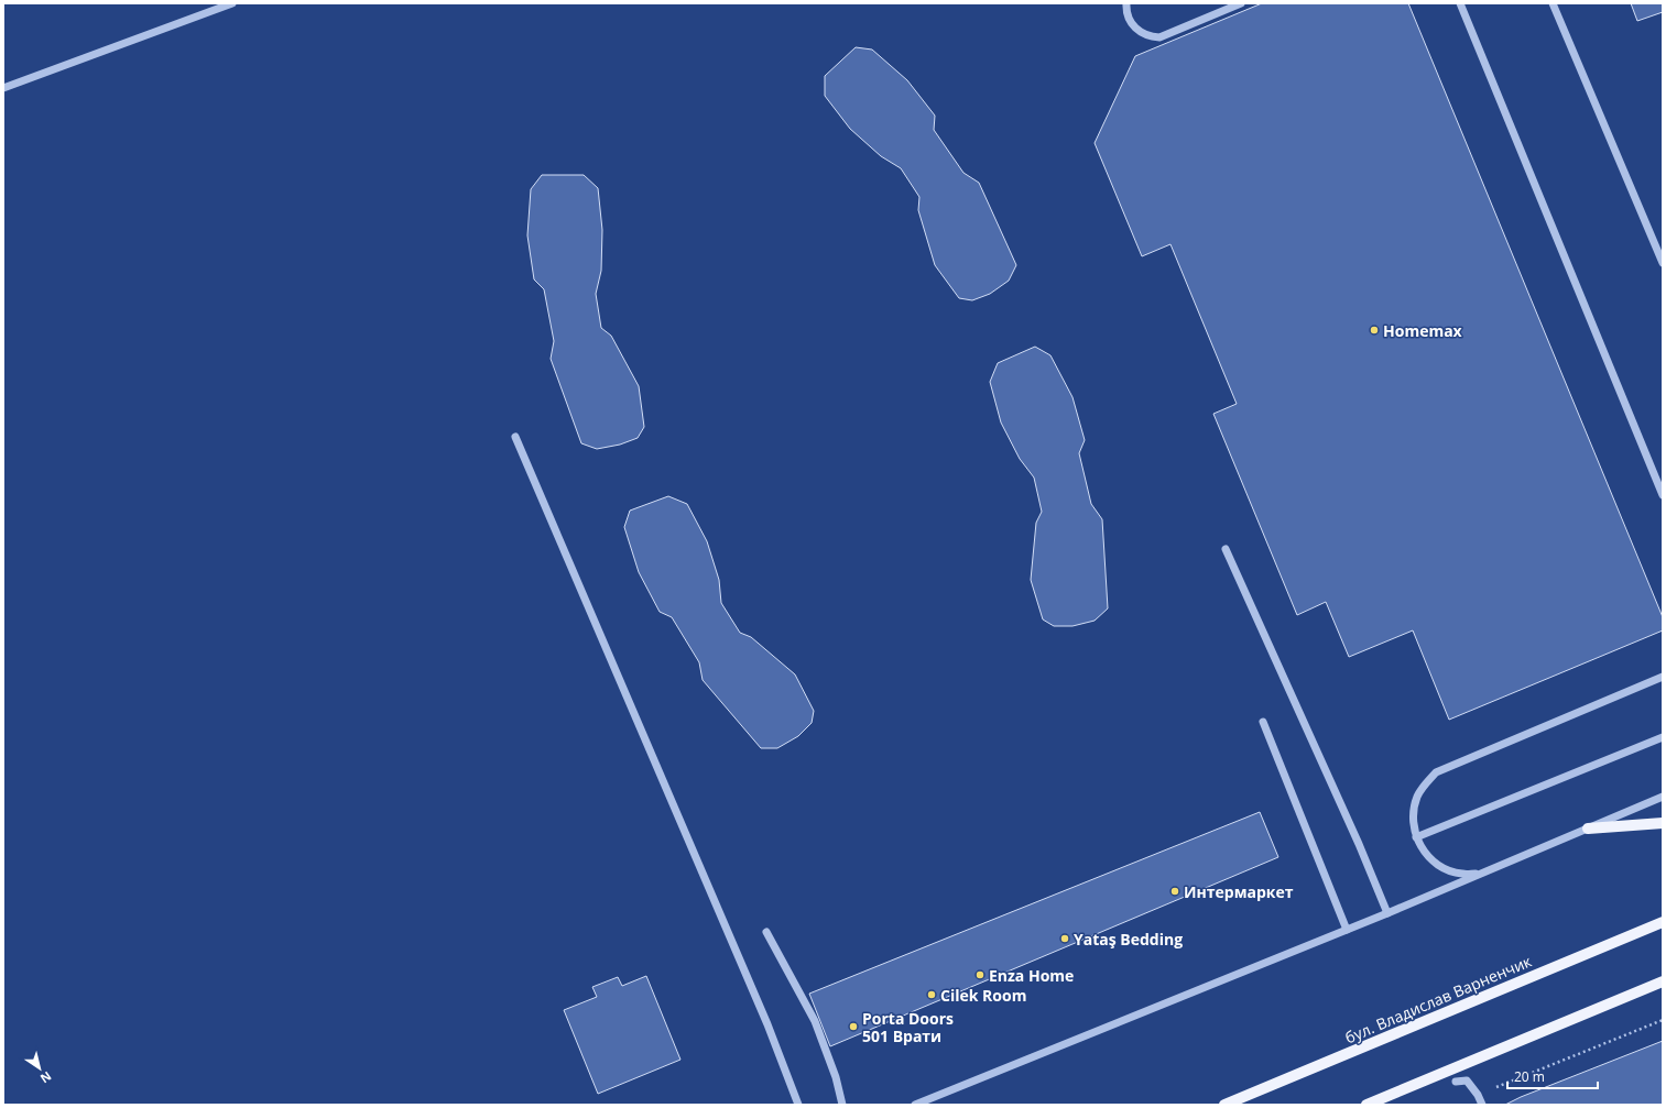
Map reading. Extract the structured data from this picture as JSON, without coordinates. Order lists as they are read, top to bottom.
{
  "streets": {
    "main road": ["бул. Владислав Варненчик"]
  },
  "places": [
    "Homemax",
    "Интермаркет",
    "Yataş Bedding",
    "Enza Home",
    "Cilek Room",
    "Porta Doors 501 Врати"
  ],
  "scale_bar": "20 m",
  "north": "bottom right"
}
